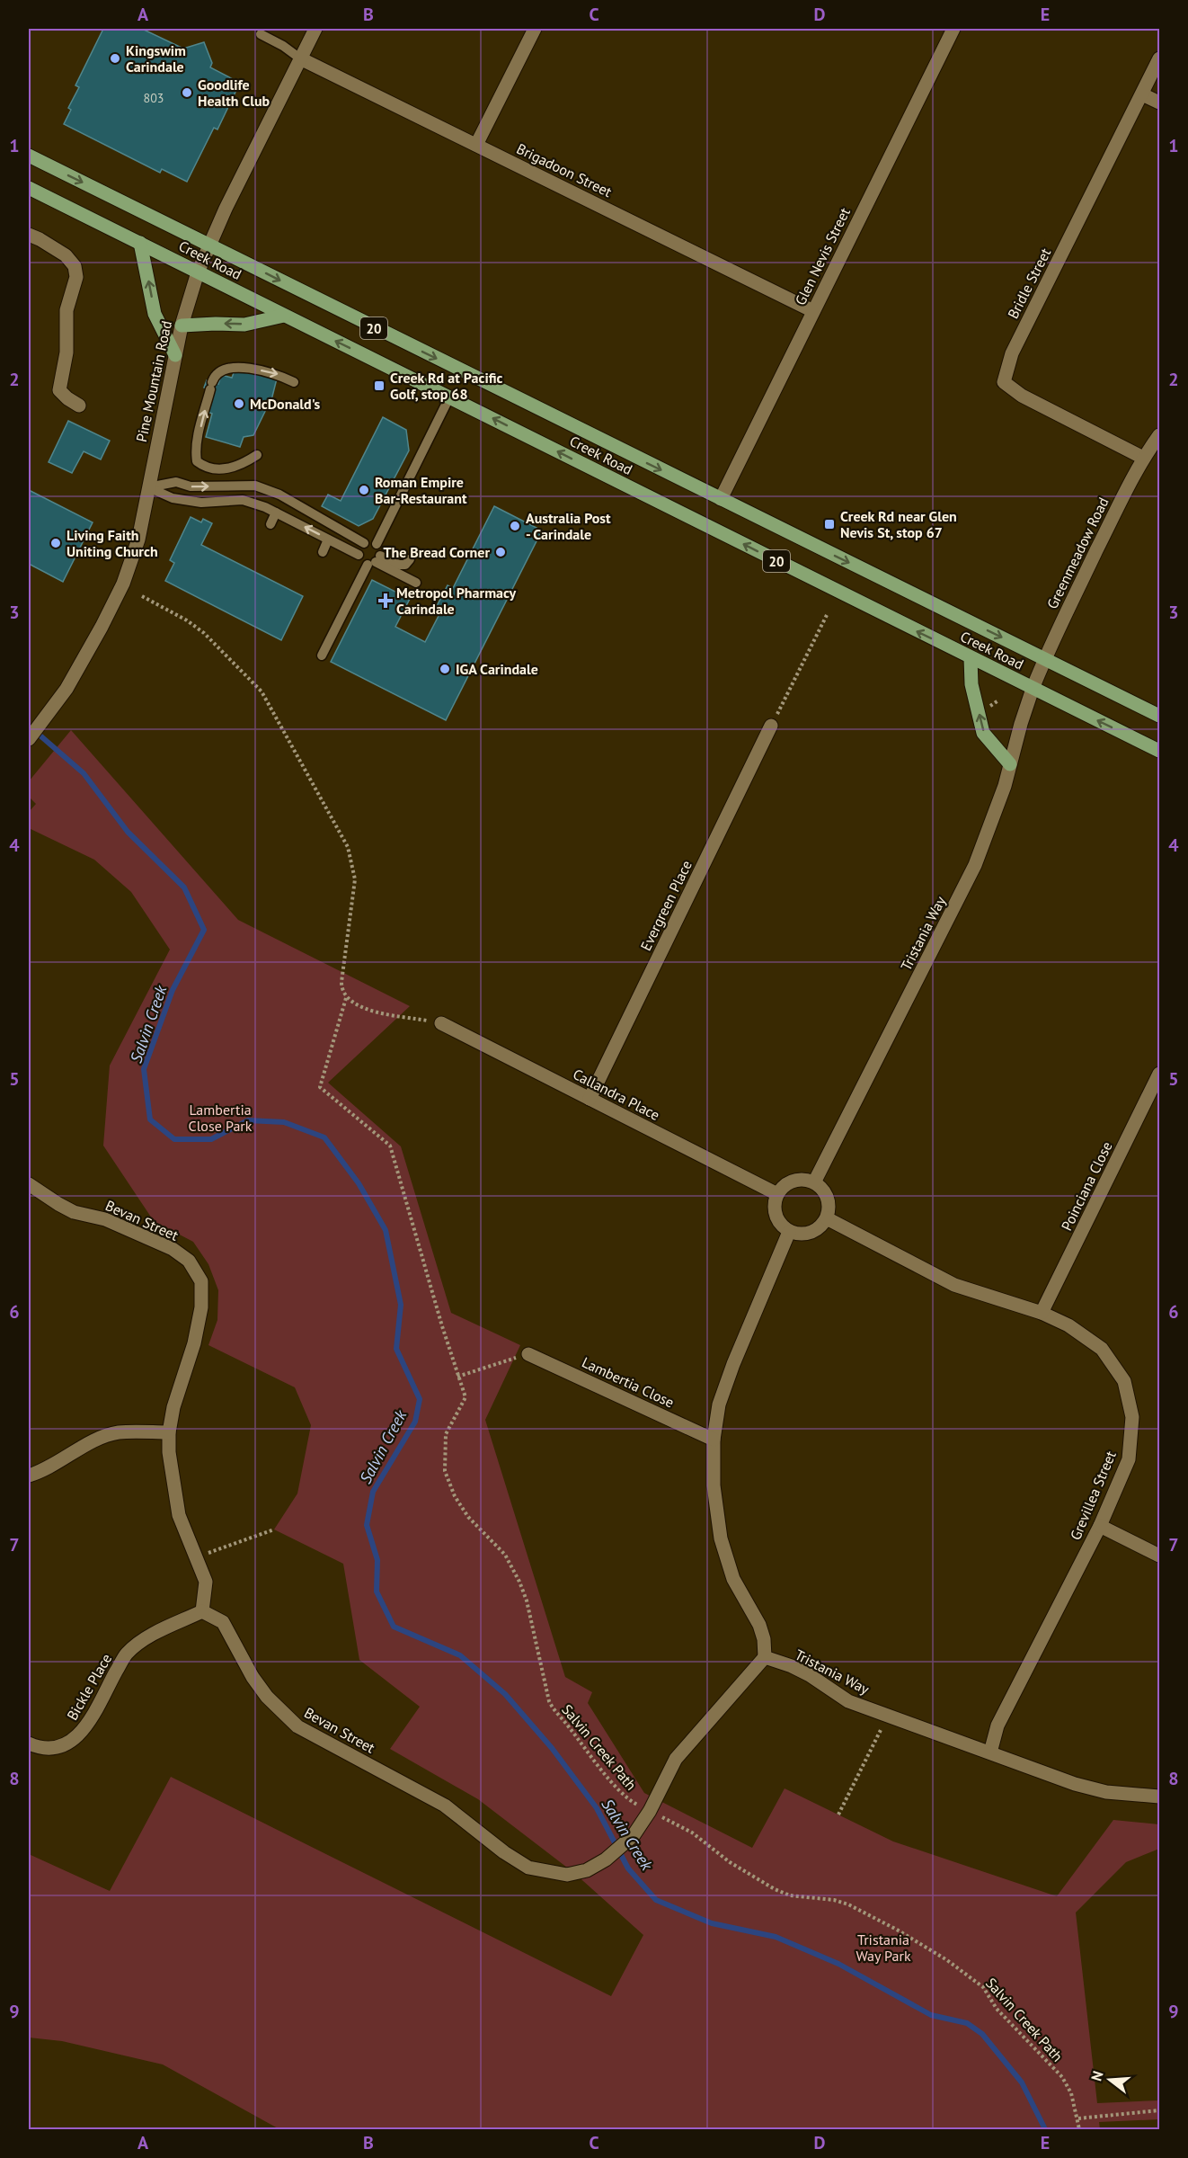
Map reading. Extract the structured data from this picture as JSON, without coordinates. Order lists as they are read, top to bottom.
{
  "streets": {
    "main road": ["Creek Road", "20"],
    "street": [
      "Brigadoon Street",
      "Glen Nevis Street",
      "Bridle Street",
      "Pine Mountain Road",
      "Greenmeadow Road",
      "Evergreen Place",
      "Tristania Way",
      "Callandra Place",
      "Poinciana Close",
      "Bevan Street",
      "Lambertia Close",
      "Grevillea Street",
      "Bickle Place"
    ],
    "path": ["Salvin Creek Path"]
  },
  "crossings": [
    ["Brigadoon Street", "Glen Nevis Street"],
    ["Brigadoon Street", "Pine Mountain Road"],
    ["Glen Nevis Street", "Creek Road"],
    ["Creek Road", "Pine Mountain Road"],
    ["Creek Road", "Greenmeadow Road"],
    ["Creek Road", "Tristania Way"],
    ["Bridle Street", "Greenmeadow Road"],
    ["Greenmeadow Road", "Tristania Way"],
    ["Evergreen Place", "Callandra Place"],
    ["Tristania Way", "Callandra Place"],
    ["Tristania Way", "Bevan Street"],
    ["Tristania Way", "Grevillea Street"],
    ["Callandra Place", "Grevillea Street"],
    ["Poinciana Close", "Grevillea Street"],
    ["Bevan Street", "Bickle Place"],
    ["Bevan Street", "Salvin Creek Path"]
  ],
  "water": ["Salvin Creek"],
  "parks": ["Lambertia Close Park", "Tristania Way Park"],
  "places": {
    "other": [
      "Kingswim Carindale",
      "Goodlife Health Club",
      "McDonald's",
      "Roman Empire Bar-Restaurant",
      "Australia Post - Carindale",
      "Living Faith Uniting Church",
      "The Bread Corner",
      "IGA Carindale"
    ],
    "transit": ["Creek Rd at Pacific Golf, stop 68", "Creek Rd near Glen Nevis St, stop 67"],
    "health": ["Metropol Pharmacy Carindale"]
  },
  "house_numbers": ["803"],
  "north": "left",
  "grid": {
    "columns": [
      "A",
      "B",
      "C",
      "D",
      "E"
    ],
    "rows": [
      "1",
      "2",
      "3",
      "4",
      "5",
      "6",
      "7",
      "8",
      "9"
    ]
  }
}
